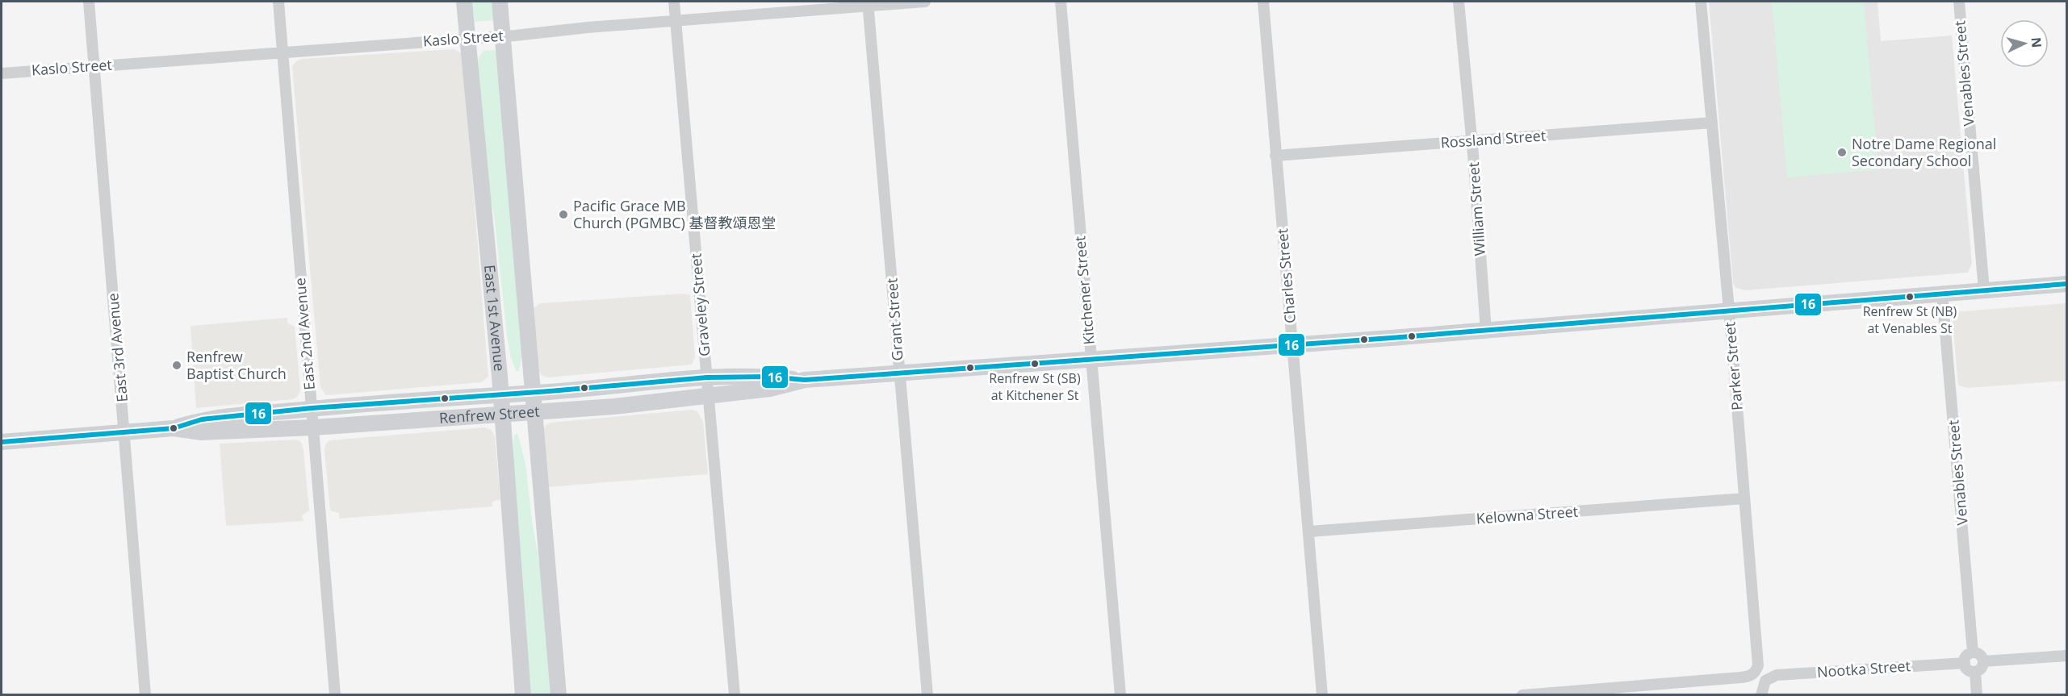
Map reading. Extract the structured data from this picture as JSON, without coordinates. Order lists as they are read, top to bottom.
{
  "streets": {
    "street": [
      "Kaslo Street",
      "Venables Street",
      "Rossland Street",
      "William Street",
      "Charles Street",
      "Kitchener Street",
      "Graveley Street",
      "East 1st Avenue",
      "Grant Street",
      "East 2nd Avenue",
      "East 3rd Avenue",
      "Parker Street",
      "Renfrew Street",
      "Kelowna Street",
      "Nootka Street"
    ]
  },
  "crossings": [
    ["Kaslo Street", "Graveley Street"],
    ["Kaslo Street", "East 1st Avenue"],
    ["Kaslo Street", "Grant Street"],
    ["Kaslo Street", "East 2nd Avenue"],
    ["Kaslo Street", "East 3rd Avenue"],
    ["Venables Street", "Renfrew Street"],
    ["Venables Street", "Nootka Street"],
    ["Rossland Street", "William Street"],
    ["Rossland Street", "Charles Street"],
    ["Rossland Street", "Parker Street"],
    ["William Street", "Renfrew Street"],
    ["Charles Street", "Renfrew Street"],
    ["Charles Street", "Kelowna Street"],
    ["Kitchener Street", "Renfrew Street"],
    ["Graveley Street", "Renfrew Street"],
    ["East 1st Avenue", "Renfrew Street"],
    ["Grant Street", "Renfrew Street"],
    ["East 2nd Avenue", "Renfrew Street"],
    ["East 3rd Avenue", "Renfrew Street"],
    ["Parker Street", "Renfrew Street"],
    ["Parker Street", "Kelowna Street"]
  ],
  "places": [
    "Notre Dame Regional Secondary School",
    "Pacific Grace MB Church (PGMBC) 基督教頌恩堂",
    "Renfrew St (NB) at Venables St",
    "Renfrew St (SB) at Kitchener St",
    "Renfrew Baptist Church"
  ],
  "lines": ["transit line 16"],
  "north": "right"
}
